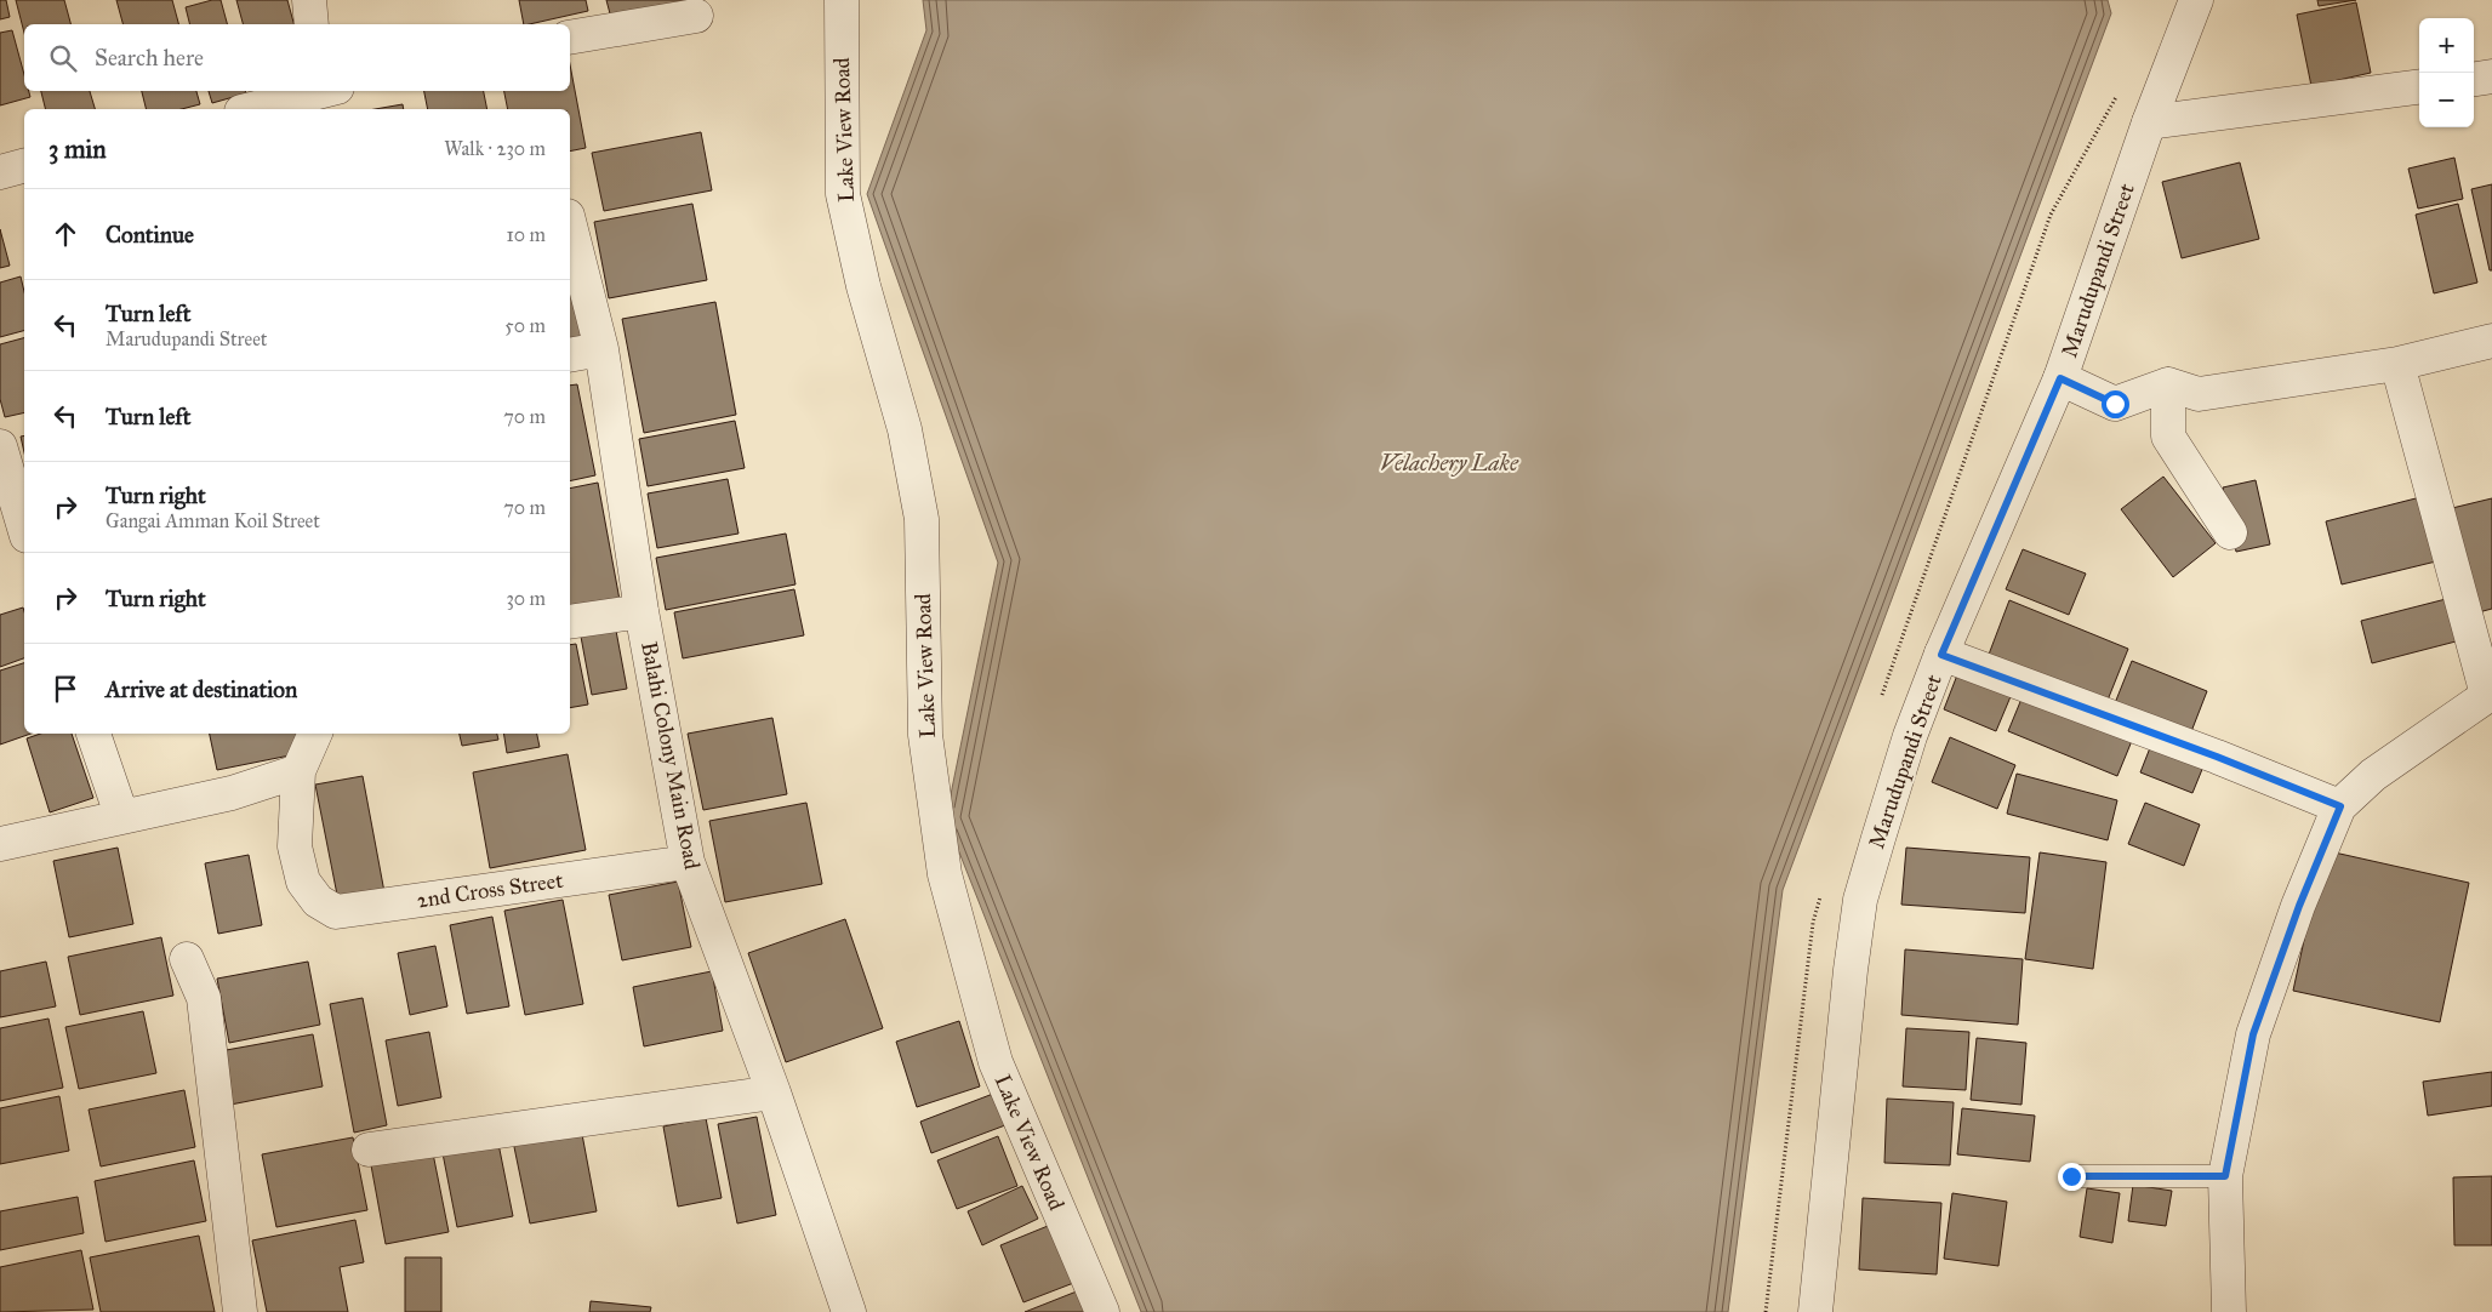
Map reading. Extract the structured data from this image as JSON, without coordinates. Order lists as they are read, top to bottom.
{
  "streets": {
    "street": [
      "Lake View Road",
      "Marudupandi Street",
      "Balahi Colony Main Road",
      "2nd Cross Street"
    ]
  },
  "crossings": [
    ["Balahi Colony Main Road", "2nd Cross Street"]
  ],
  "water": ["Velachery Lake"],
  "page": {
    "map_buttons": ["+", "−"],
    "search": "Search here",
    "heading": ["3 min", "Walk · 230 m"],
    "list": [
      ["Continue", "10 m"],
      ["Turn left", "Marudupandi Street", "50 m"],
      ["Turn left", "70 m"],
      ["Turn right", "Gangai Amman Koil Street", "70 m"],
      ["Turn right", "30 m"],
      "Arrive at destination"
    ]
  }
}
